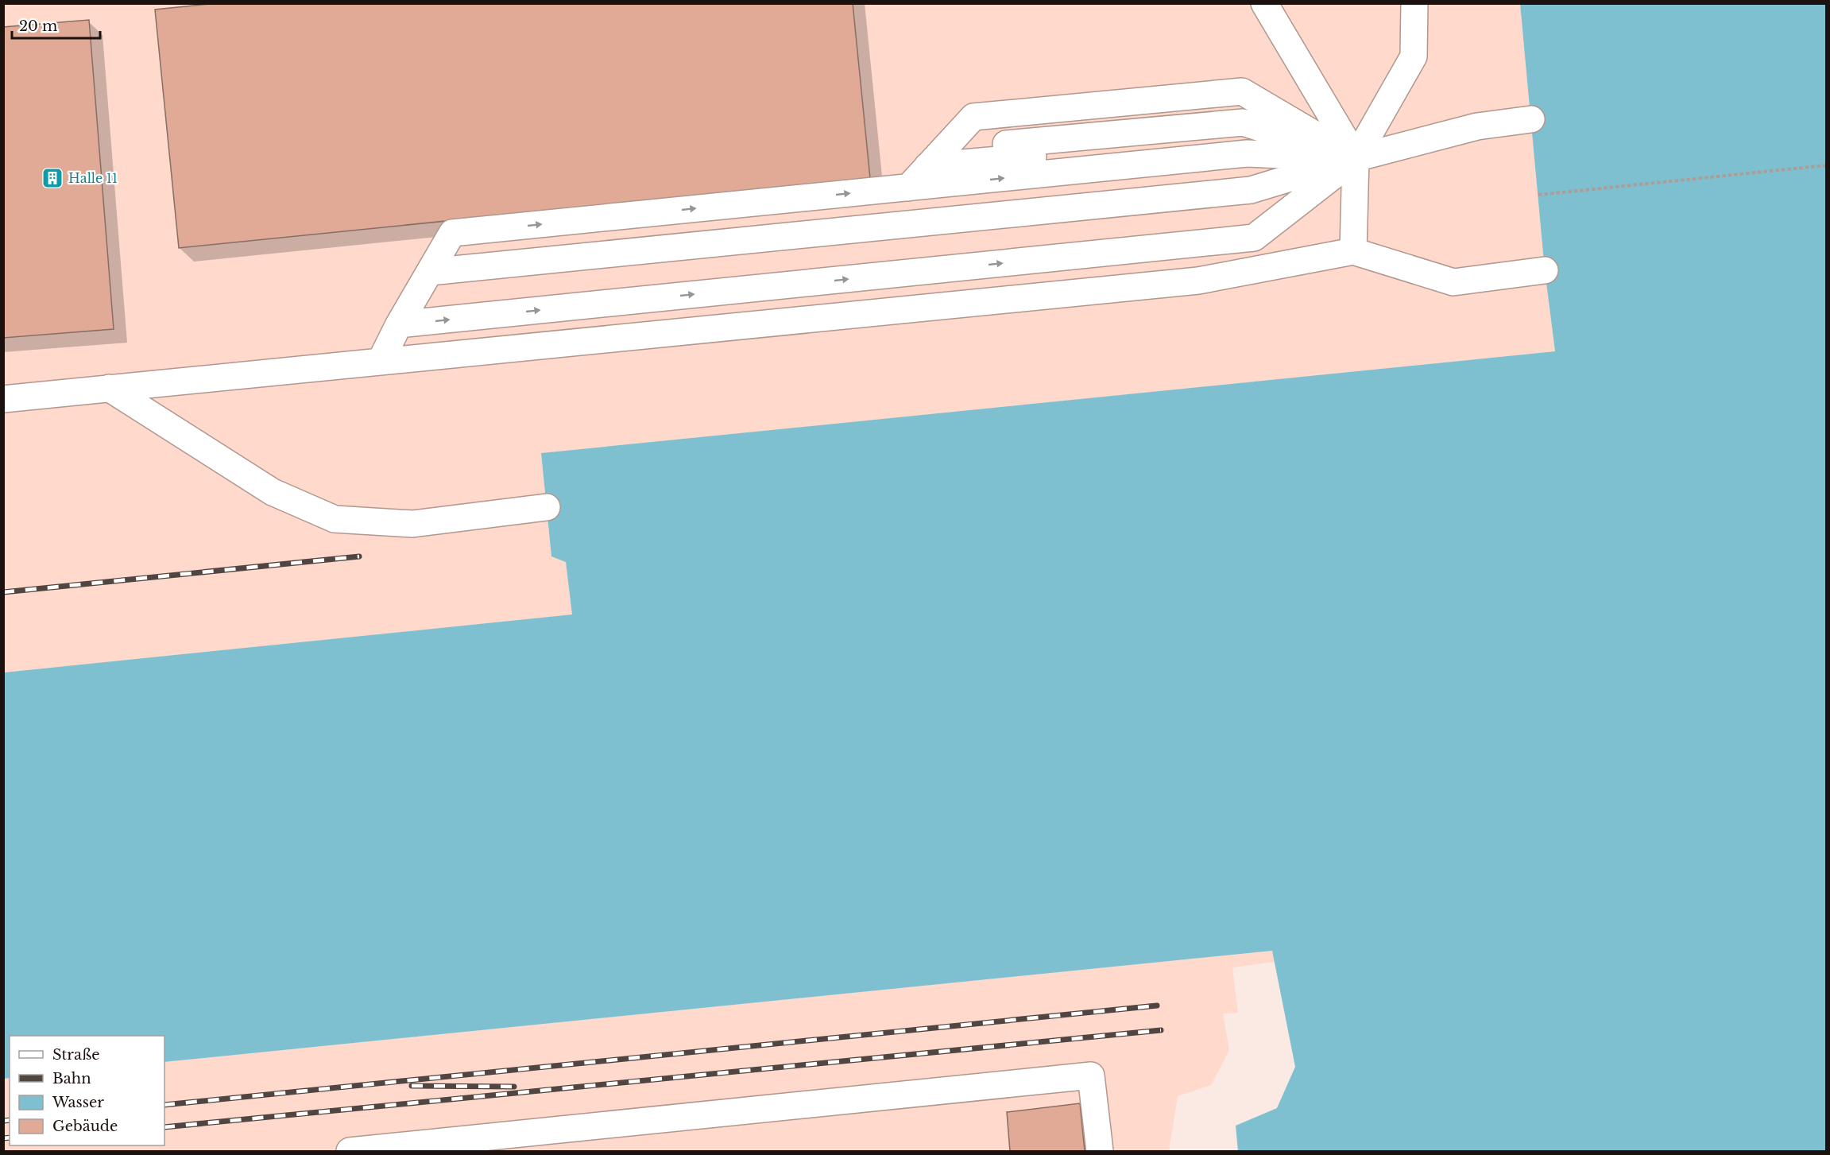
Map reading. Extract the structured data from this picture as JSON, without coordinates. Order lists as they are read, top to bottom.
{
  "places": {
    "building": ["Halle 11"]
  },
  "legend": [
    "Straße",
    "Bahn",
    "Wasser",
    "Gebäude"
  ],
  "scale_bar": "20 m"
}
